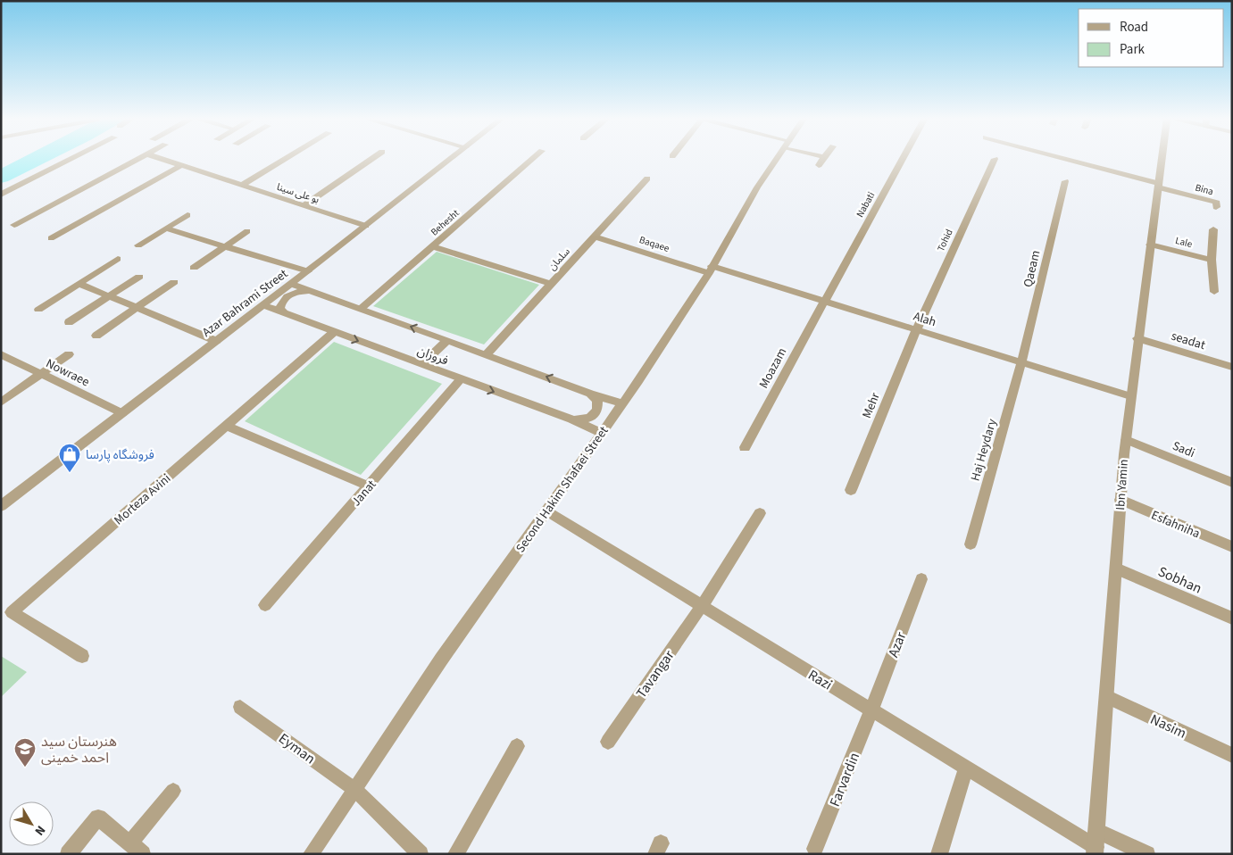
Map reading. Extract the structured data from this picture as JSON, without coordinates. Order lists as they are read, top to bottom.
{
  "streets": {
    "street": [
      "Bina",
      "بو علی سینا",
      "Nabati",
      "Behesht",
      "Tohid",
      "Lale",
      "Baqaee",
      "سلمان",
      "Qaeam",
      "Azar Bahrami Street",
      "Alah",
      "seadat",
      "فروزان",
      "Moazam",
      "Nowraee",
      "Mehr",
      "Sadi",
      "Haj Heydary",
      "Ibn Yamin",
      "Second Hakim Shafaei Street",
      "Janat",
      "Morteza Avini",
      "Esfahniha",
      "Sobhan",
      "Azar",
      "Tavangar",
      "Razi",
      "Nasim",
      "Eyman",
      "Farvardin"
    ]
  },
  "crossings": [
    ["Bina", "Ibn Yamin"],
    ["بو علی سینا", "Azar Bahrami Street"],
    ["Nabati", "Alah"],
    ["Nabati", "Moazam"],
    ["Behesht", "فروزان"],
    ["Tohid", "Alah"],
    ["Tohid", "Mehr"],
    ["Lale", "Ibn Yamin"],
    ["Baqaee", "سلمان"],
    ["Baqaee", "Alah"],
    ["Baqaee", "Second Hakim Shafaei Street"],
    ["سلمان", "فروزان"],
    ["Qaeam", "Alah"],
    ["Qaeam", "Haj Heydary"],
    ["Azar Bahrami Street", "فروزان"],
    ["Azar Bahrami Street", "Nowraee"],
    ["Alah", "Moazam"],
    ["Alah", "Mehr"],
    ["Alah", "Haj Heydary"],
    ["Alah", "Ibn Yamin"],
    ["Alah", "Second Hakim Shafaei Street"],
    ["seadat", "Ibn Yamin"],
    ["فروزان", "Second Hakim Shafaei Street"],
    ["فروزان", "Janat"],
    ["فروزان", "Morteza Avini"],
    ["Sadi", "Ibn Yamin"],
    ["Ibn Yamin", "Esfahniha"],
    ["Ibn Yamin", "Sobhan"],
    ["Ibn Yamin", "Razi"],
    ["Ibn Yamin", "Nasim"],
    ["Second Hakim Shafaei Street", "Razi"],
    ["Second Hakim Shafaei Street", "Eyman"],
    ["Azar", "Razi"],
    ["Azar", "Farvardin"],
    ["Tavangar", "Razi"],
    ["Razi", "Farvardin"]
  ],
  "places": {
    "shop": ["فروشگاه پارسا"],
    "school or university": ["هنرستان سید احمد خمینی"]
  },
  "legend": ["Road", "Park"],
  "north": "bottom right"
}
